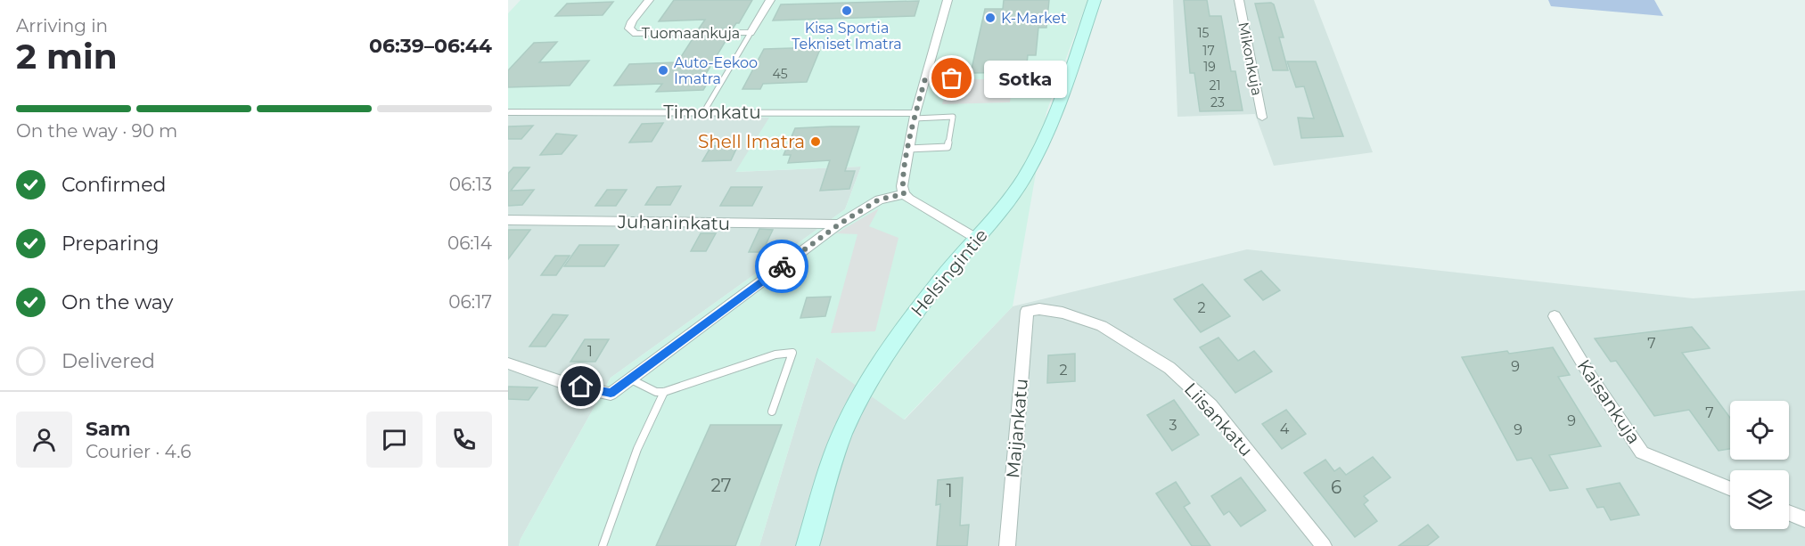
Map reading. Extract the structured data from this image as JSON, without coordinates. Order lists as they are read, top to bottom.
{
  "streets": {
    "main road": ["Helsingintie"],
    "street": [
      "Tuomaankuja",
      "Mikonkuja",
      "Timonkatu",
      "Juhaninkatu",
      "Kaisankuja",
      "Liisankatu",
      "Maijankatu"
    ]
  },
  "crossings": [
    ["Liisankatu", "Maijankatu"]
  ],
  "places": [
    "Kisa Sportia Tekniset Imatra",
    "K-Market",
    "Auto-Eekoo Imatra",
    "Sotka",
    "Shell Imatra"
  ],
  "house_numbers": [
    "15",
    "17",
    "19",
    "45",
    "21",
    "23",
    "2",
    "7",
    "1",
    "9",
    "2",
    "7",
    "9",
    "3",
    "4",
    "9",
    "27",
    "6",
    "1"
  ],
  "page": {
    "heading": ["2 min", "Arriving in", "06:39–06:44"],
    "panel": ["Sam", "Courier · 4.6"],
    "bubble": "Sotka",
    "bar": "On the way · 90 m",
    "list": [
      ["Confirmed", "06:13"],
      ["Preparing", "06:14"],
      ["On the way", "06:17"],
      "Delivered"
    ]
  }
}
